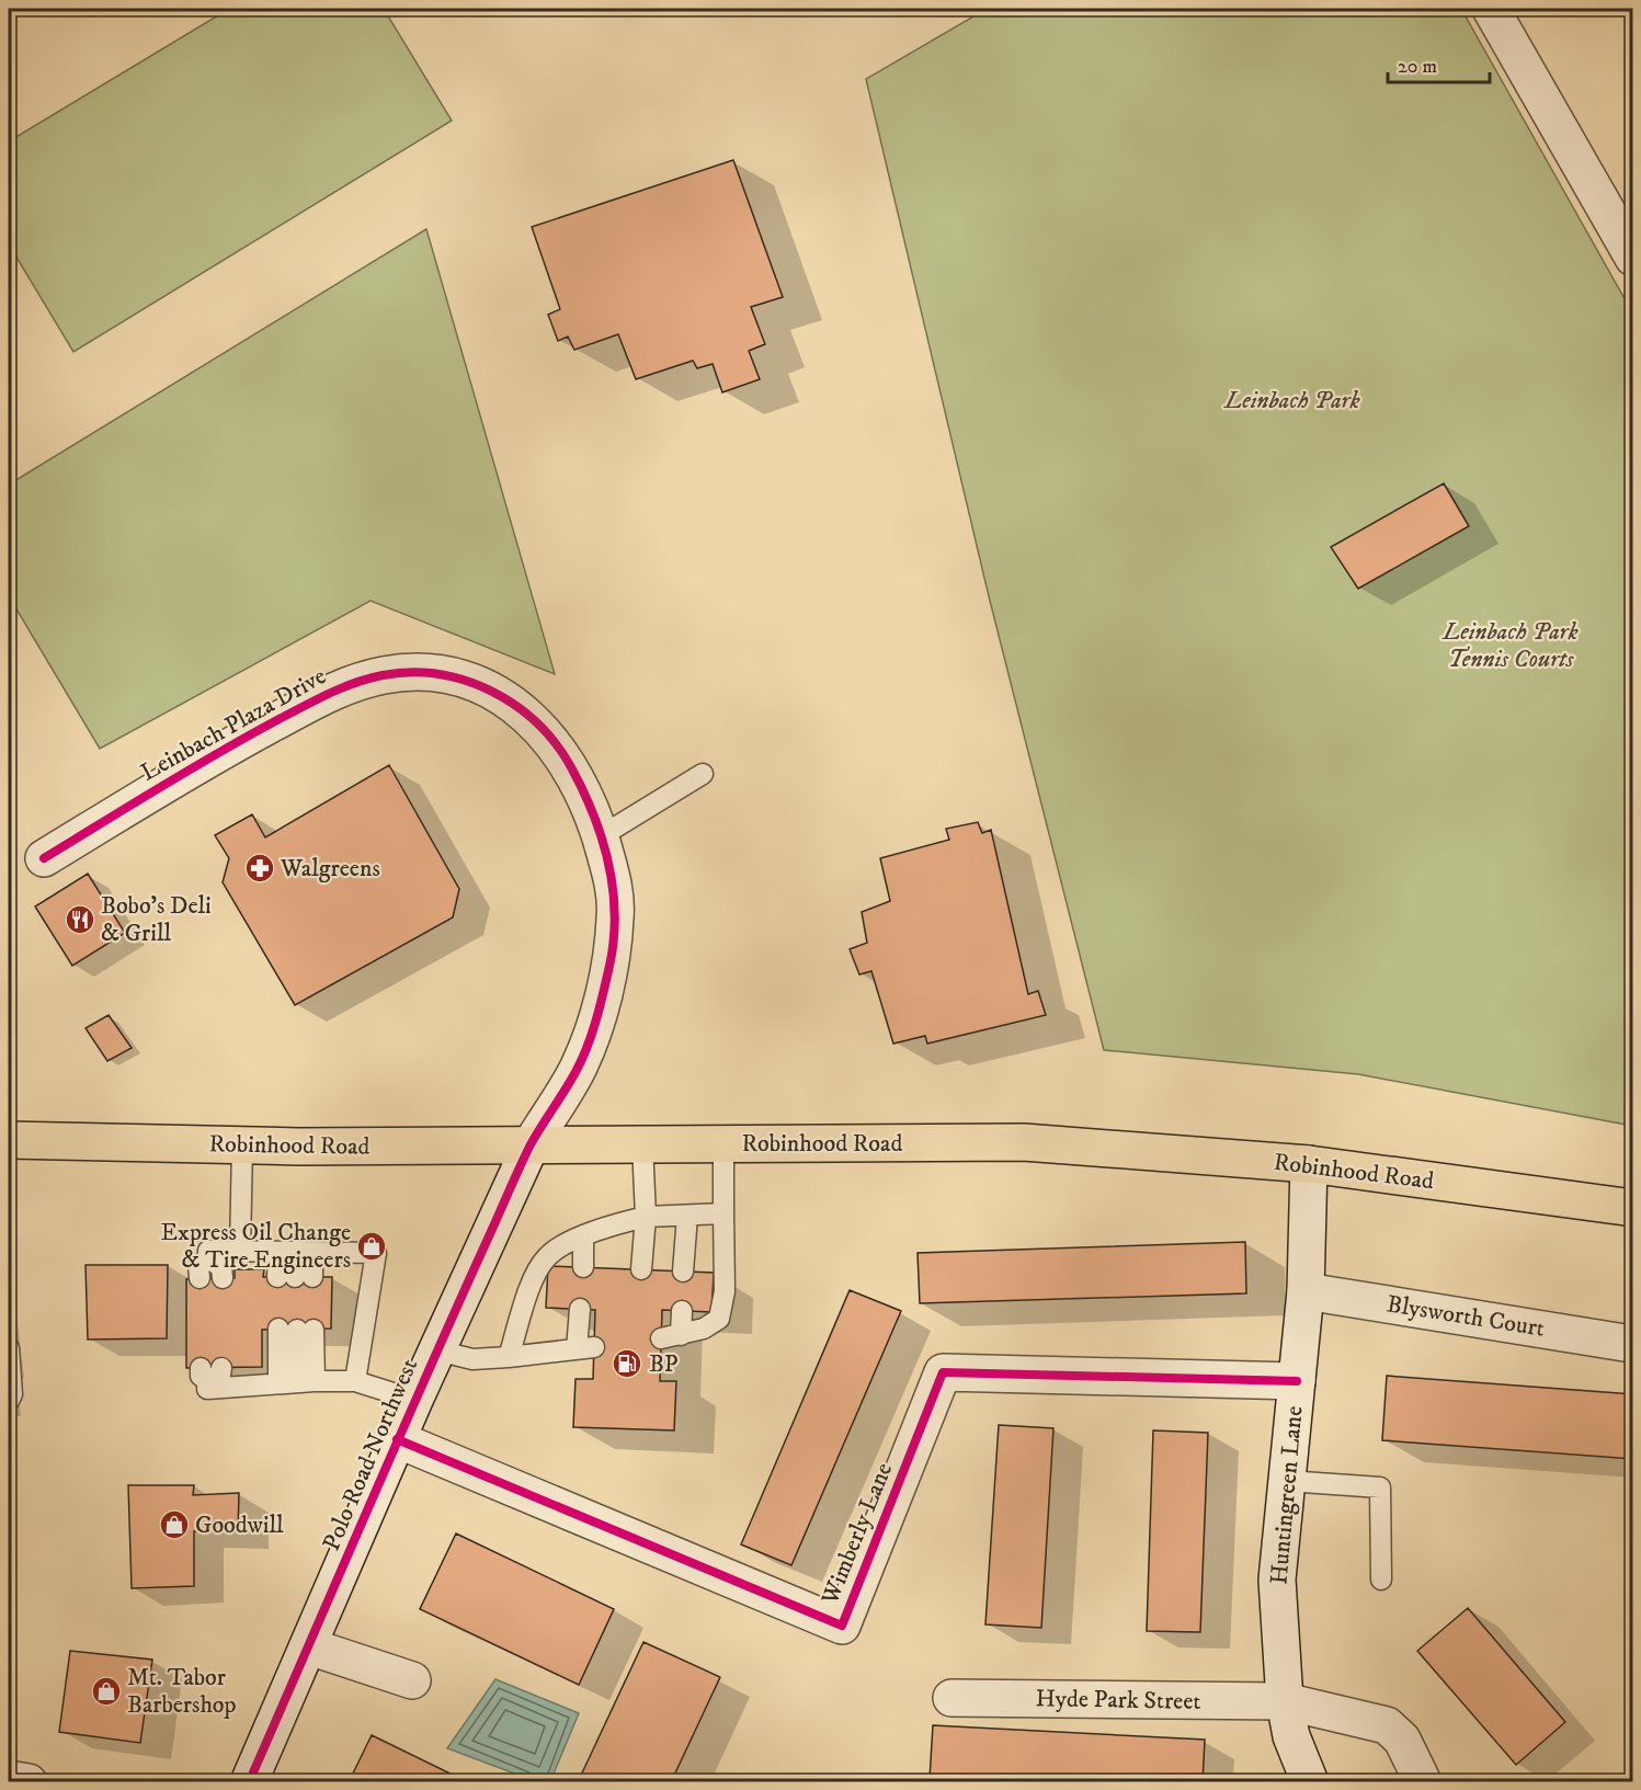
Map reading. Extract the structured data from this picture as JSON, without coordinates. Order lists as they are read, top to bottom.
{
  "streets": {
    "main road": ["Robinhood Road"],
    "street": [
      "Leinbach Plaza Drive",
      "Blysworth Court",
      "Polo Road Northwest",
      "Huntingreen Lane",
      "Wimberly Lane",
      "Hyde Park Street"
    ]
  },
  "crossings": [
    ["Leinbach Plaza Drive", "Robinhood Road"],
    ["Leinbach Plaza Drive", "Polo Road Northwest"],
    ["Robinhood Road", "Polo Road Northwest"],
    ["Robinhood Road", "Huntingreen Lane"],
    ["Blysworth Court", "Huntingreen Lane"],
    ["Polo Road Northwest", "Wimberly Lane"],
    ["Huntingreen Lane", "Wimberly Lane"],
    ["Huntingreen Lane", "Hyde Park Street"]
  ],
  "parks": ["Leinbach Park", "Leinbach Park Tennis Courts"],
  "places": {
    "pharmacy": ["Walgreens"],
    "restaurant": ["Bobo's Deli & Grill"],
    "shop": ["Express Oil Change & Tire Engineers", "Goodwill", "Mt. Tabor Barbershop"],
    "fuel station": ["BP"]
  },
  "scale_bar": "20 m"
}
